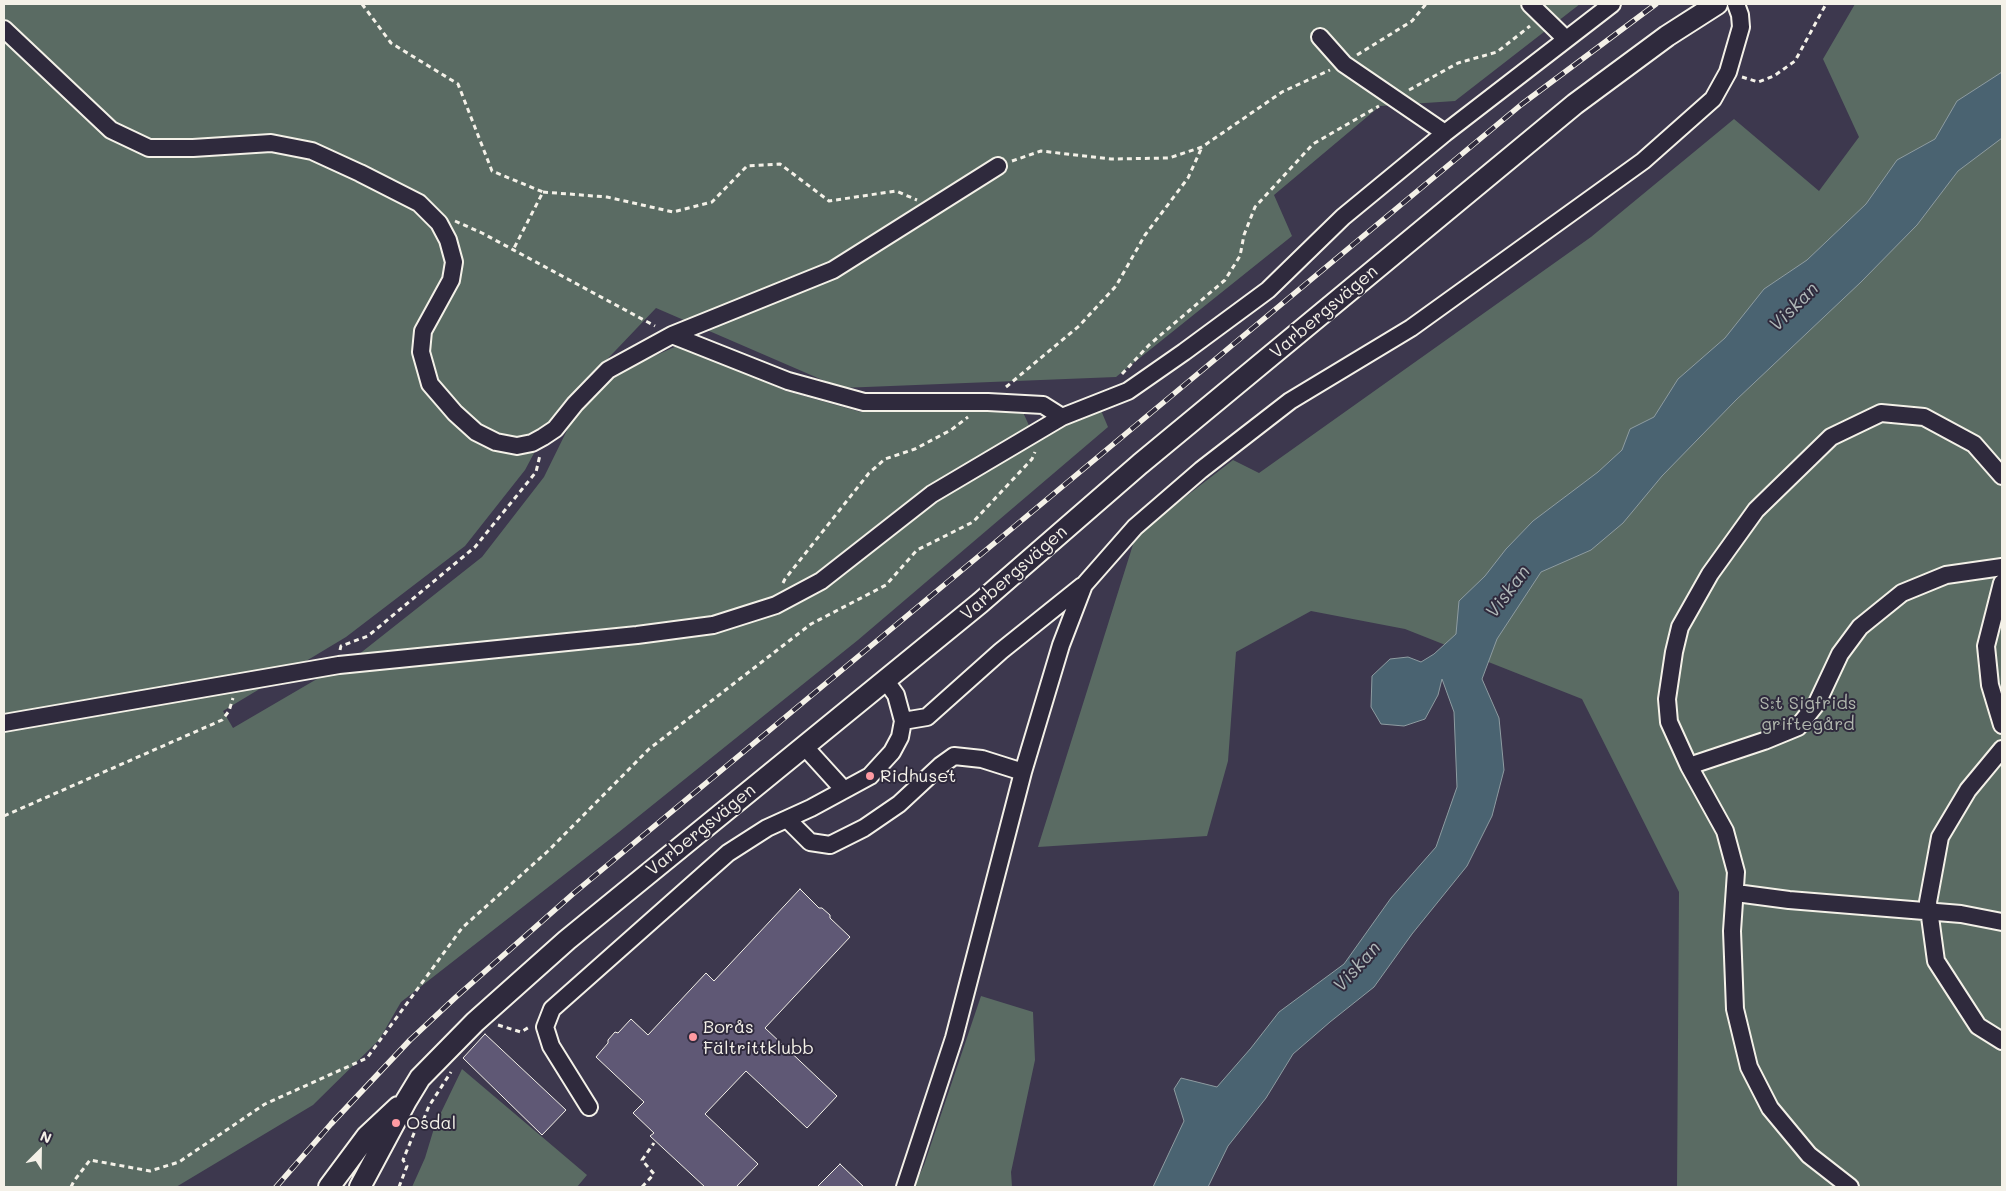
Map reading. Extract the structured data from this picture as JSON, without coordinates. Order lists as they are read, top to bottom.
{
  "streets": {
    "main road": ["Varbergsvägen"]
  },
  "water": ["Viskan"],
  "parks": ["S:t Sigfrids griftegård"],
  "places": ["Ridhuset", "Borås Fältrittklubb", "Osdal"],
  "north": "top right"
}
